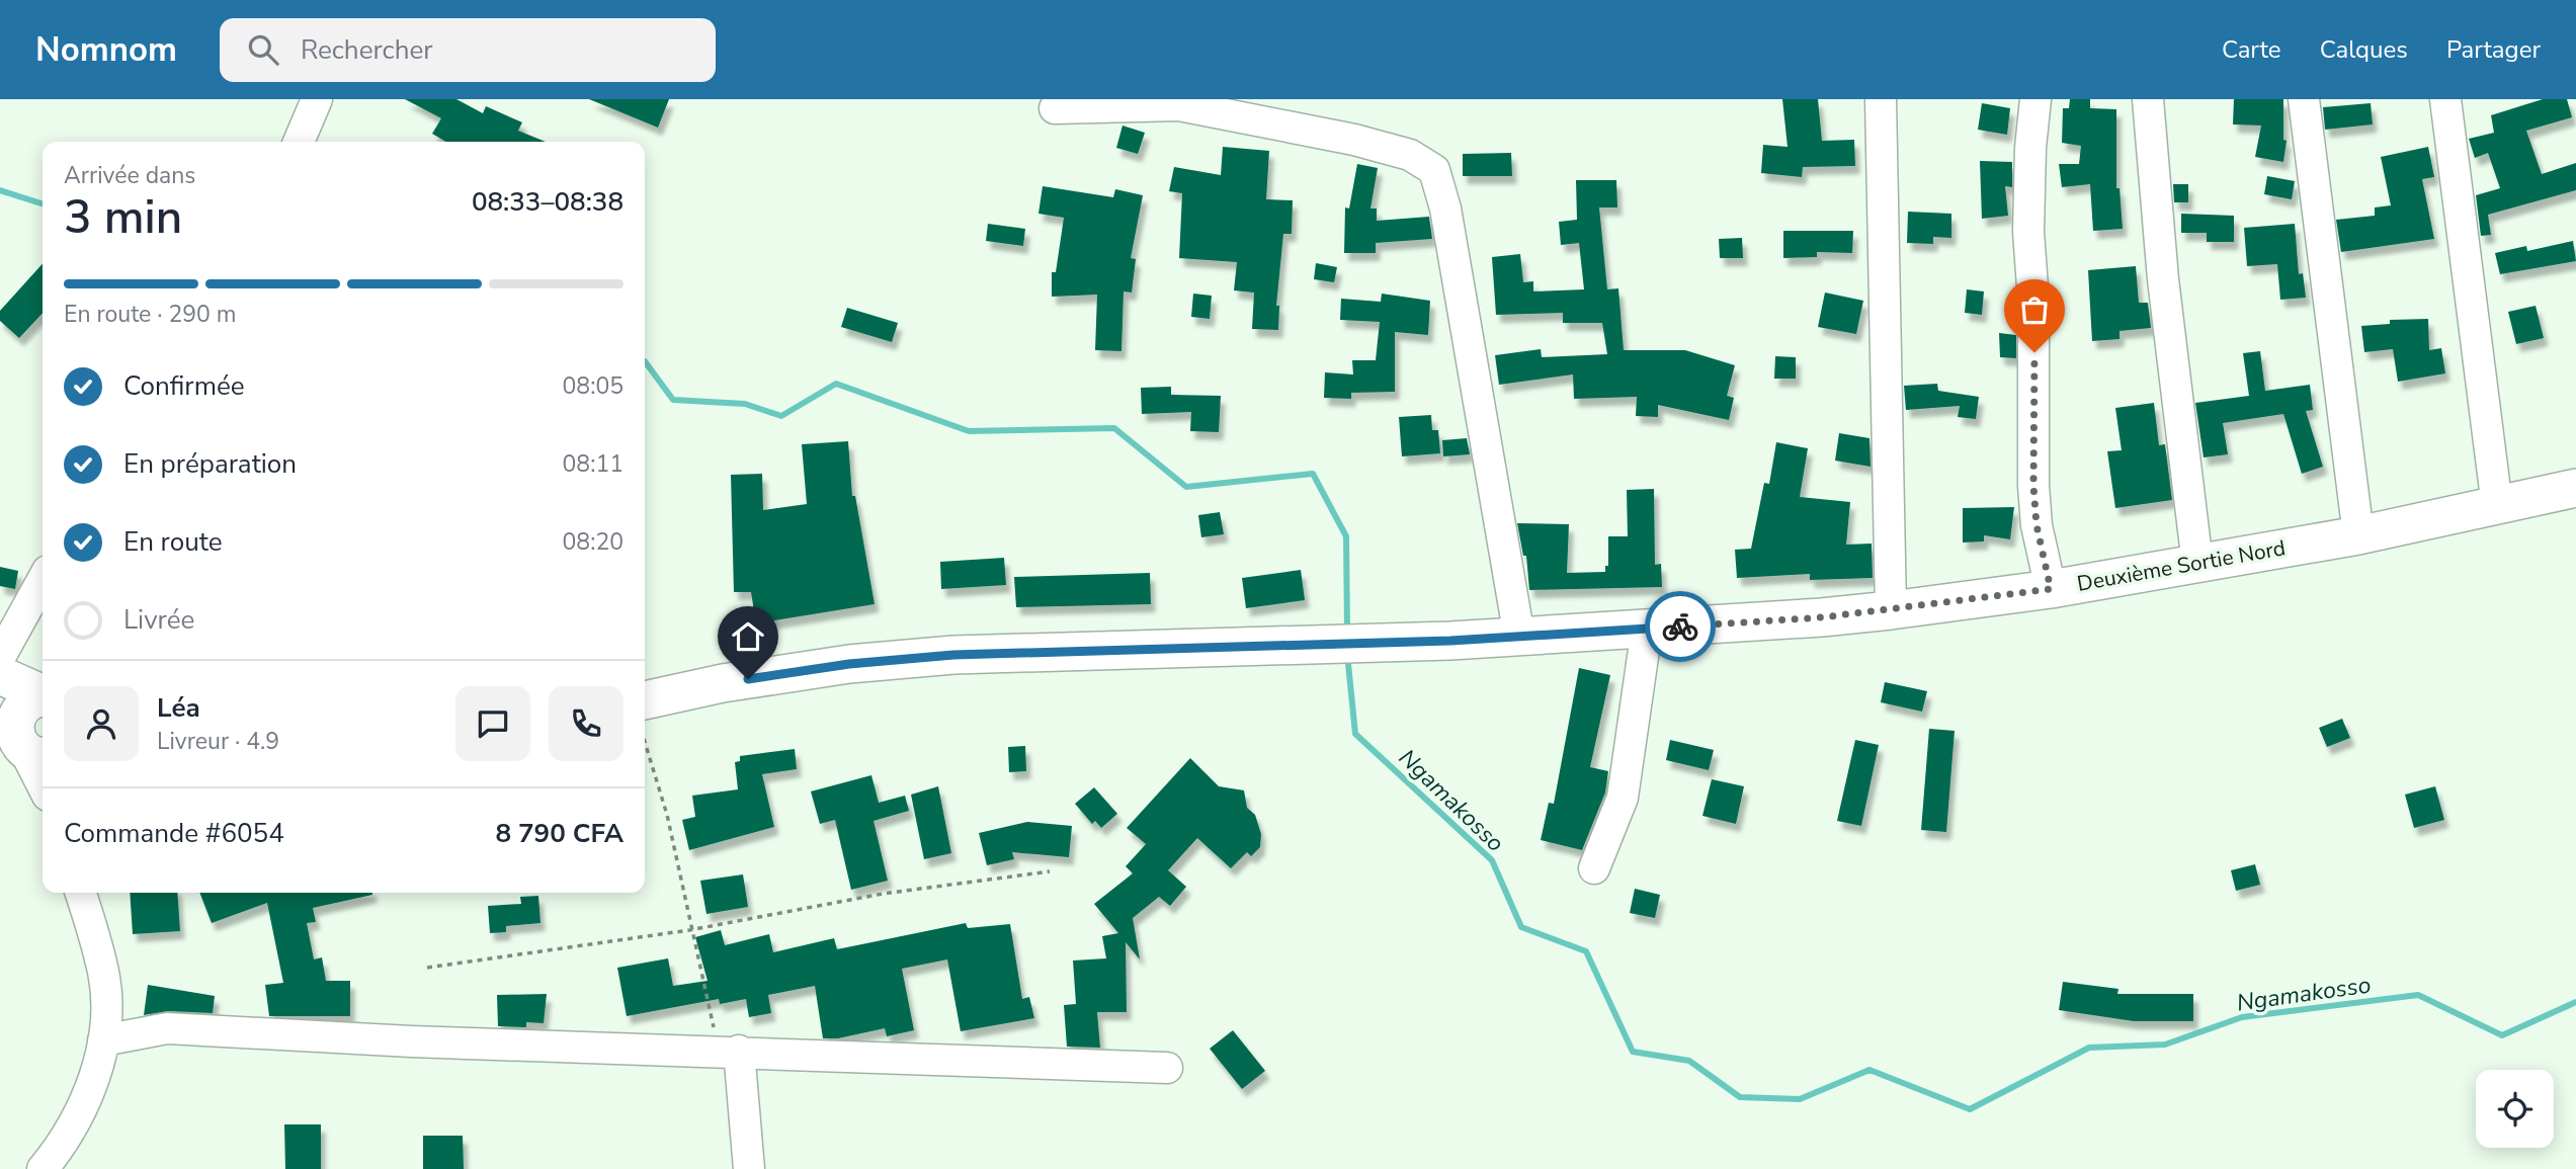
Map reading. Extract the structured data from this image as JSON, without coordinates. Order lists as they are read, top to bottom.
{
  "streets": {
    "main road": ["Deuxième Sortie Nord"]
  },
  "water": ["Ngamakosso"],
  "page": {
    "header": "Nomnom",
    "search": "Rechercher",
    "nav": ["Carte", "Calques", "Partager"],
    "heading": ["3 min", "Arrivée dans", "08:33–08:38"],
    "panel": [
      "Léa",
      "Livreur · 4.9",
      "Commande #6054",
      "8 790 CFA"
    ],
    "bar": "En route · 290 m",
    "list": [
      ["Confirmée", "08:05"],
      ["En préparation", "08:11"],
      ["En route", "08:20"],
      "Livrée"
    ]
  }
}
